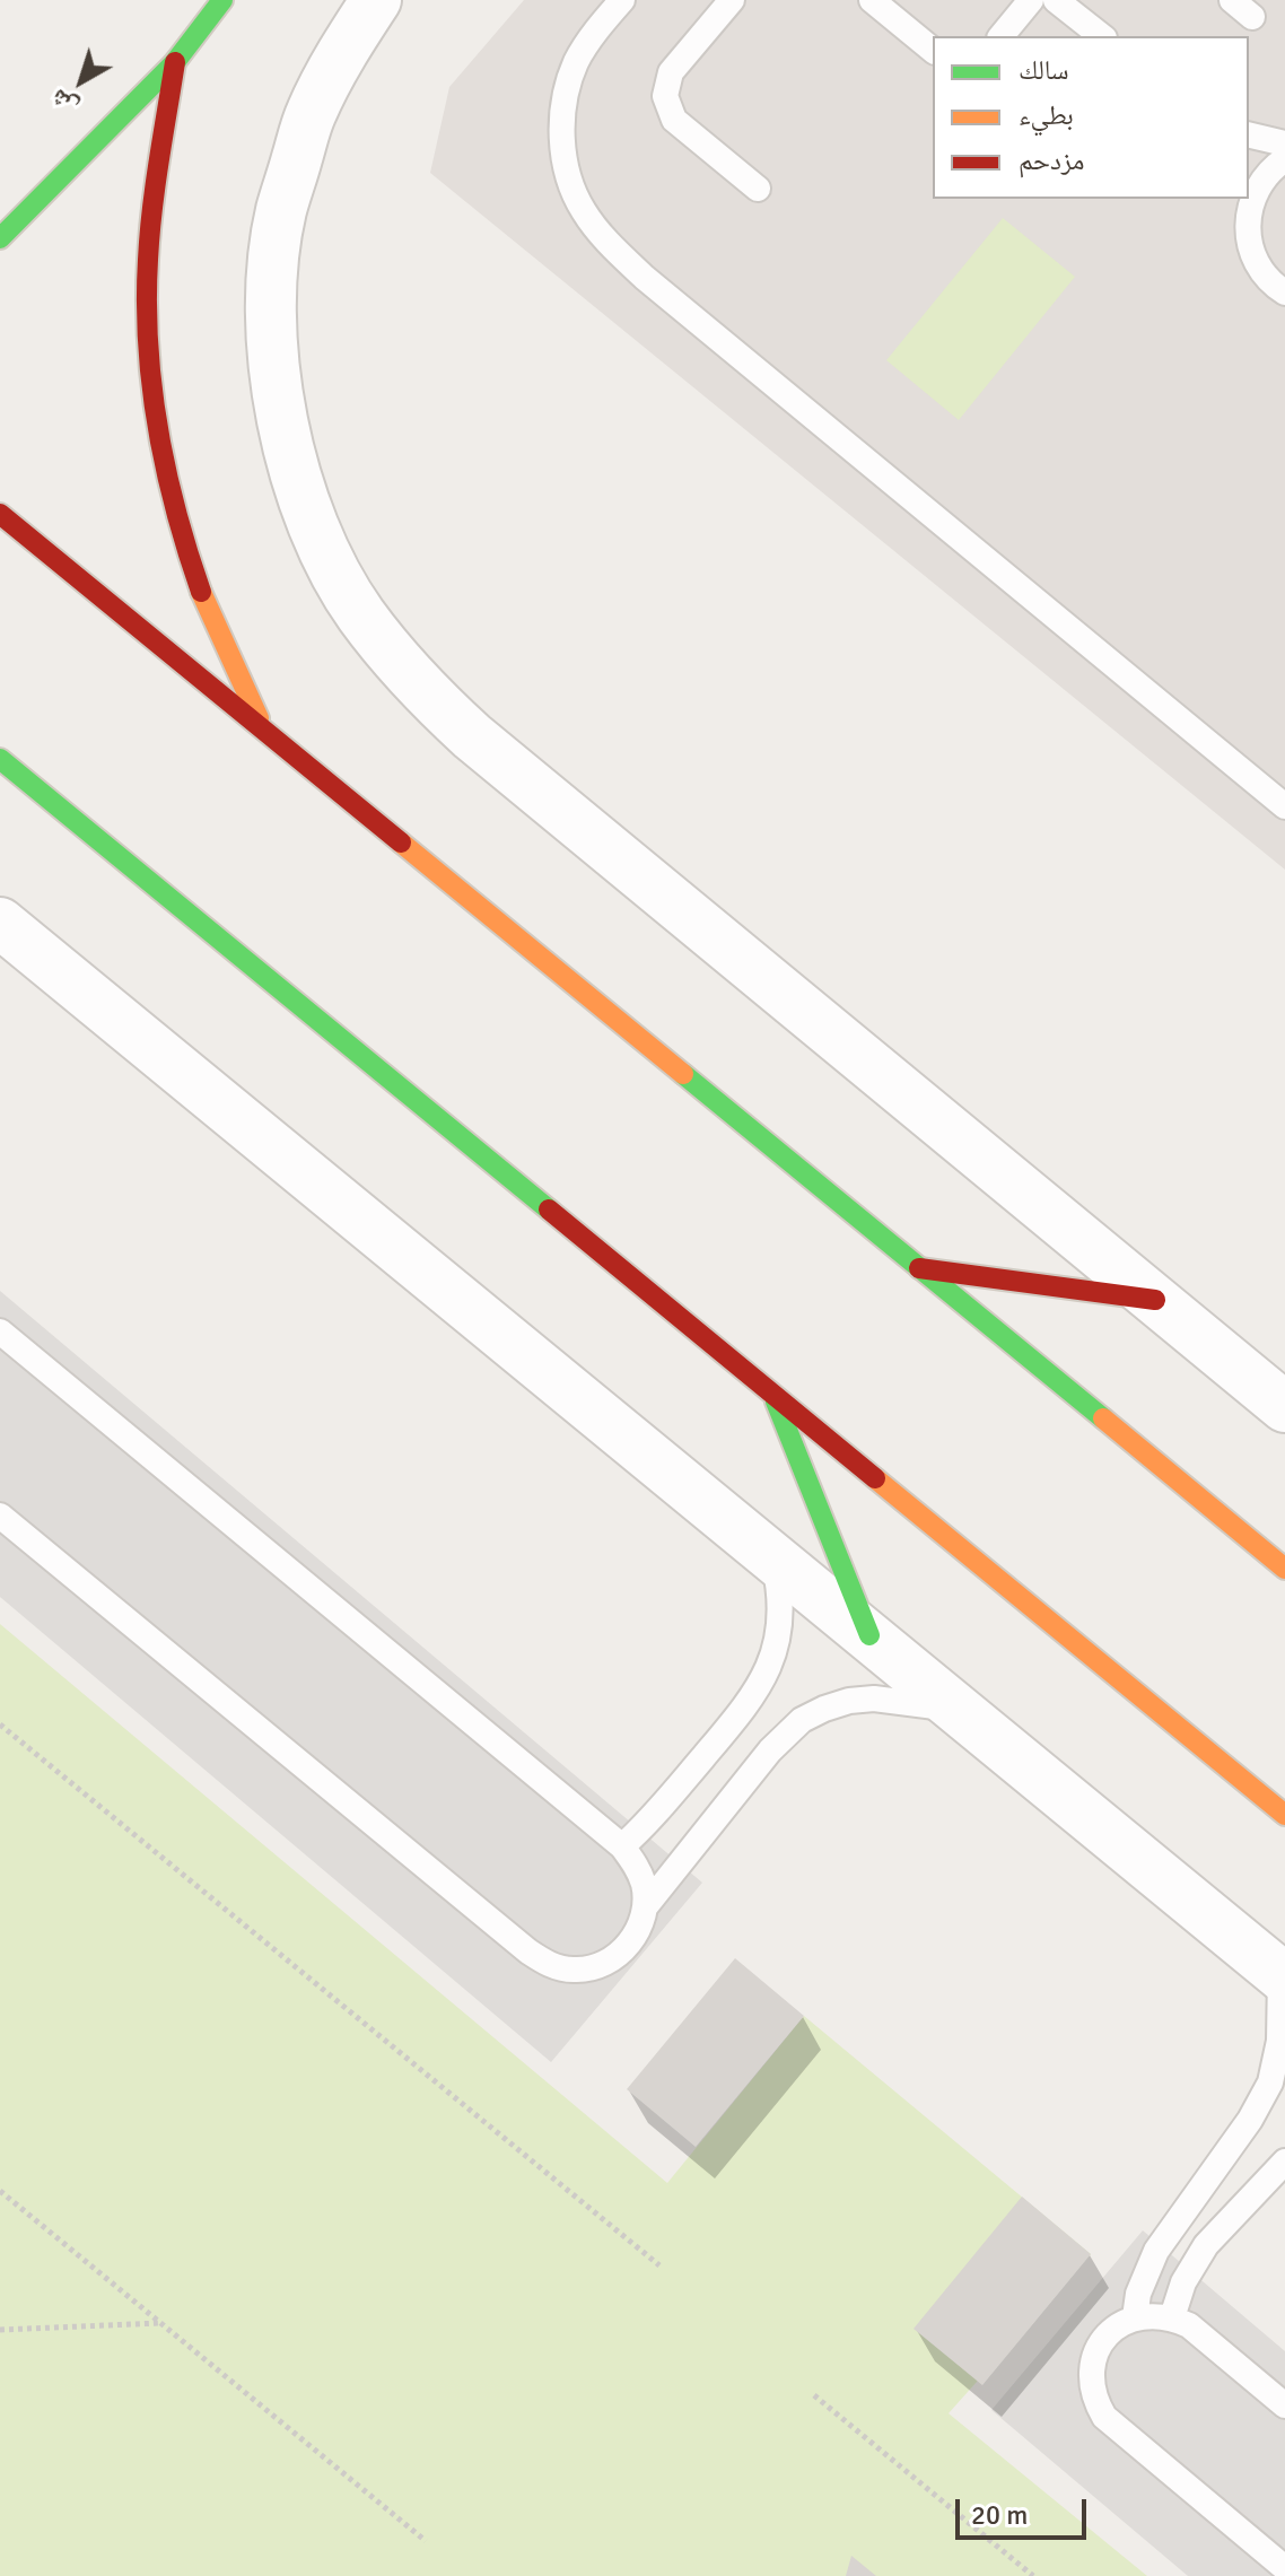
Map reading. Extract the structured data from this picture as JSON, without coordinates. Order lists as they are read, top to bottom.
{
  "legend": ["سالك", "بطيء", "مزدحم"],
  "scale_bar": "20 m",
  "north": "bottom left"
}
